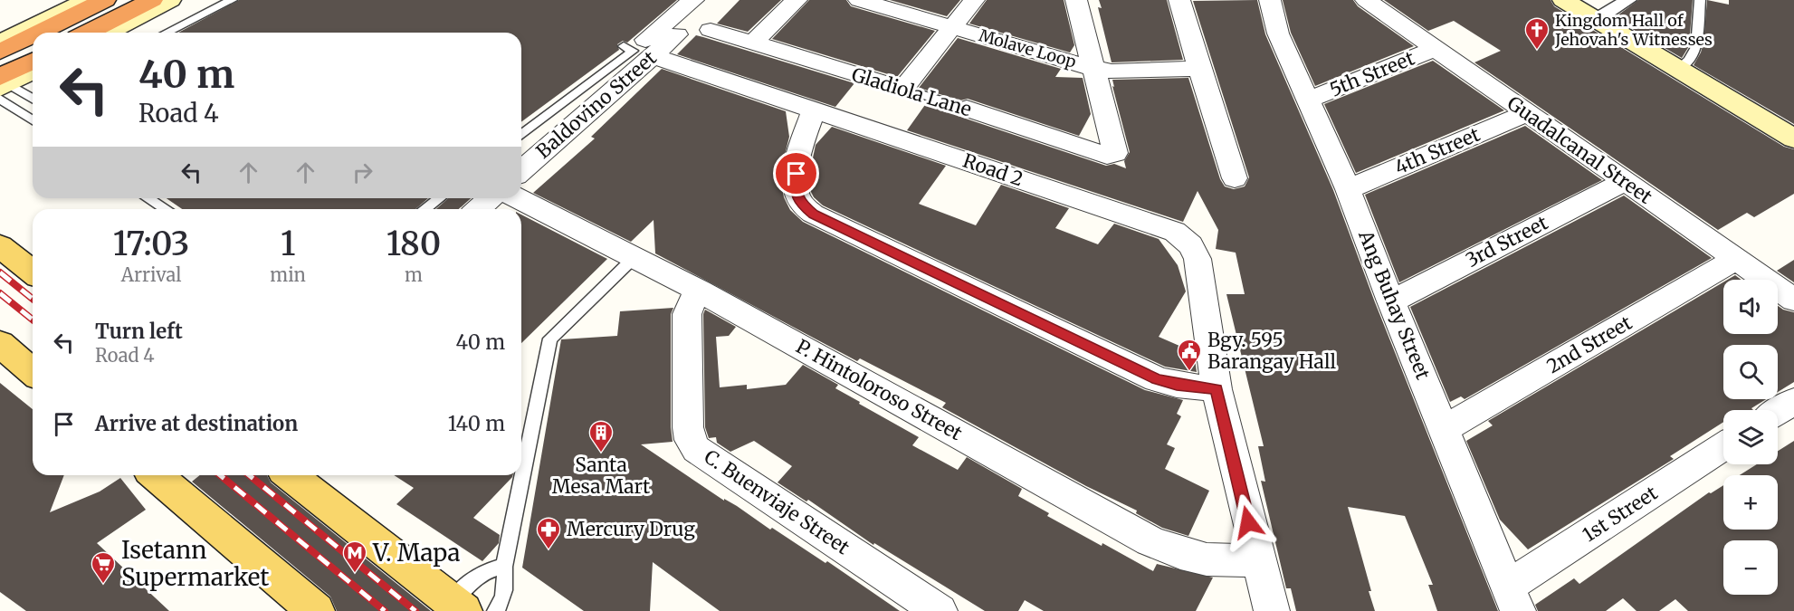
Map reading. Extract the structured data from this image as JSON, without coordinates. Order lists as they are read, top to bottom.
{
  "streets": {
    "street": [
      "Molave Loop",
      "5th Street",
      "Gladiola Lane",
      "Baldovino Street",
      "Guadalcanal Street",
      "4th Street",
      "Road 2",
      "3rd Street",
      "Ang Buhay Street",
      "2nd Street",
      "P. Hintoloroso Street",
      "C. Buenviaje Street",
      "1st Street"
    ]
  },
  "crossings": [
    ["Molave Loop", "Gladiola Lane"],
    ["5th Street", "Guadalcanal Street"],
    ["5th Street", "Ang Buhay Street"],
    ["Baldovino Street", "Road 2"],
    ["Guadalcanal Street", "4th Street"],
    ["Guadalcanal Street", "3rd Street"],
    ["Guadalcanal Street", "2nd Street"],
    ["4th Street", "Ang Buhay Street"],
    ["Road 2", "P. Hintoloroso Street"],
    ["3rd Street", "Ang Buhay Street"],
    ["Ang Buhay Street", "2nd Street"],
    ["Ang Buhay Street", "1st Street"],
    ["P. Hintoloroso Street", "C. Buenviaje Street"]
  ],
  "places": {
    "church": ["Kingdom Hall of Jehovah's Witnesses"],
    "public building": ["Bgy. 595 Barangay Hall"],
    "building": ["Santa Mesa Mart"],
    "pharmacy": ["Mercury Drug"],
    "metro station": ["V. Mapa"],
    "supermarket": ["Isetann Supermarket"]
  },
  "page": {
    "turn": ["40 m", "Road 4"],
    "eta": [
      "17:03",
      "Arrival",
      "1",
      "min",
      "180",
      "m"
    ],
    "map_buttons": ["+", "−"],
    "list": [
      {
        "name": "Turn left",
        "note": "Road 4",
        "value": "40 m"
      },
      {
        "name": "Arrive at destination",
        "value": "140 m"
      }
    ]
  }
}
